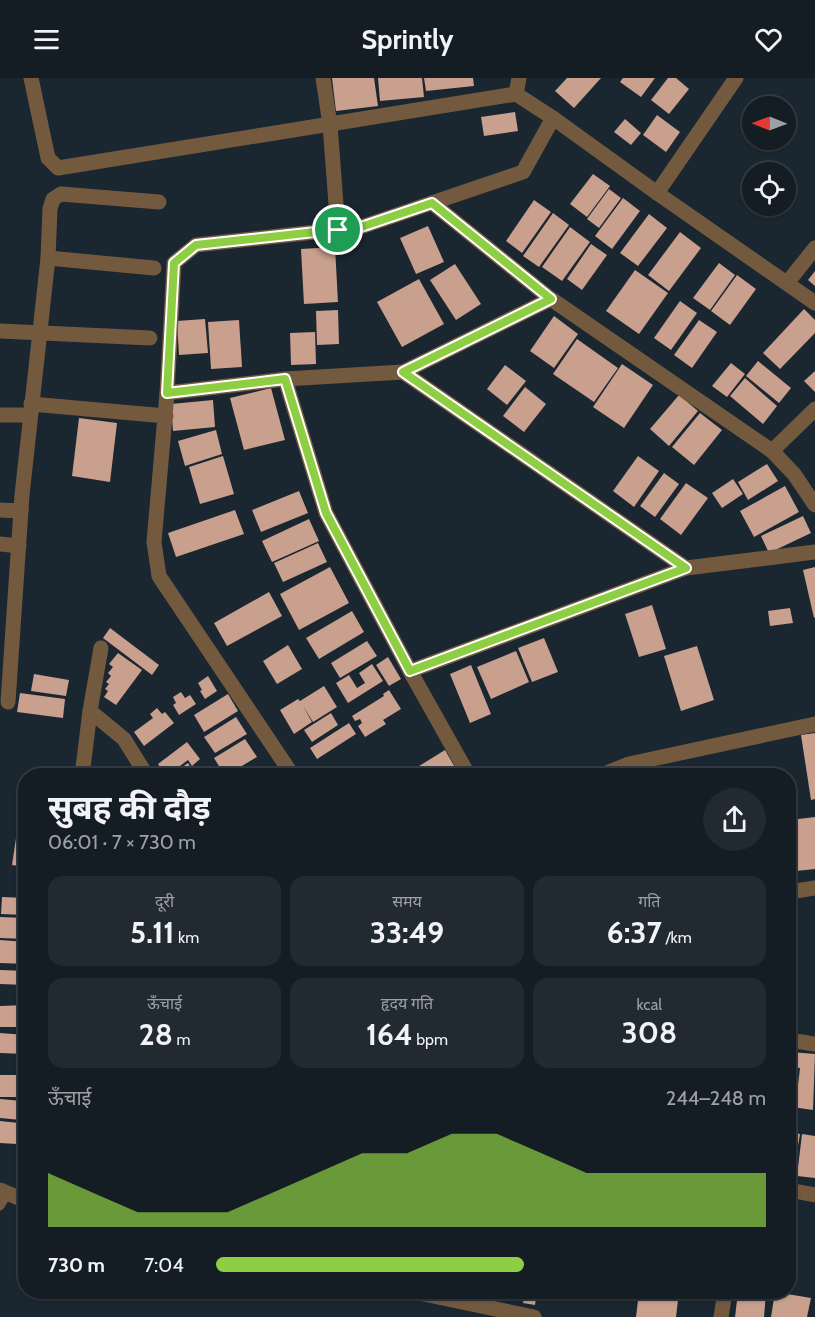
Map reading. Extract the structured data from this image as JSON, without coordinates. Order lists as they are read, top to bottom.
{
  "north": "left",
  "page": {
    "header": "Sprintly",
    "heading": ["सुबह की दौड़", "06:01 · 7 × 730 m"],
    "stats": [
      ["दूरी", "5.11 km"],
      ["समय", "33:49"],
      ["गति", "6:37 /km"],
      ["ऊँचाई", "28 m"],
      ["हृदय गति", "164 bpm"],
      ["kcal", "308"]
    ],
    "chart": ["ऊँचाई", "244–248 m"],
    "list": [
      {
        "name": "730 m",
        "note": "7:04"
      }
    ]
  }
}
